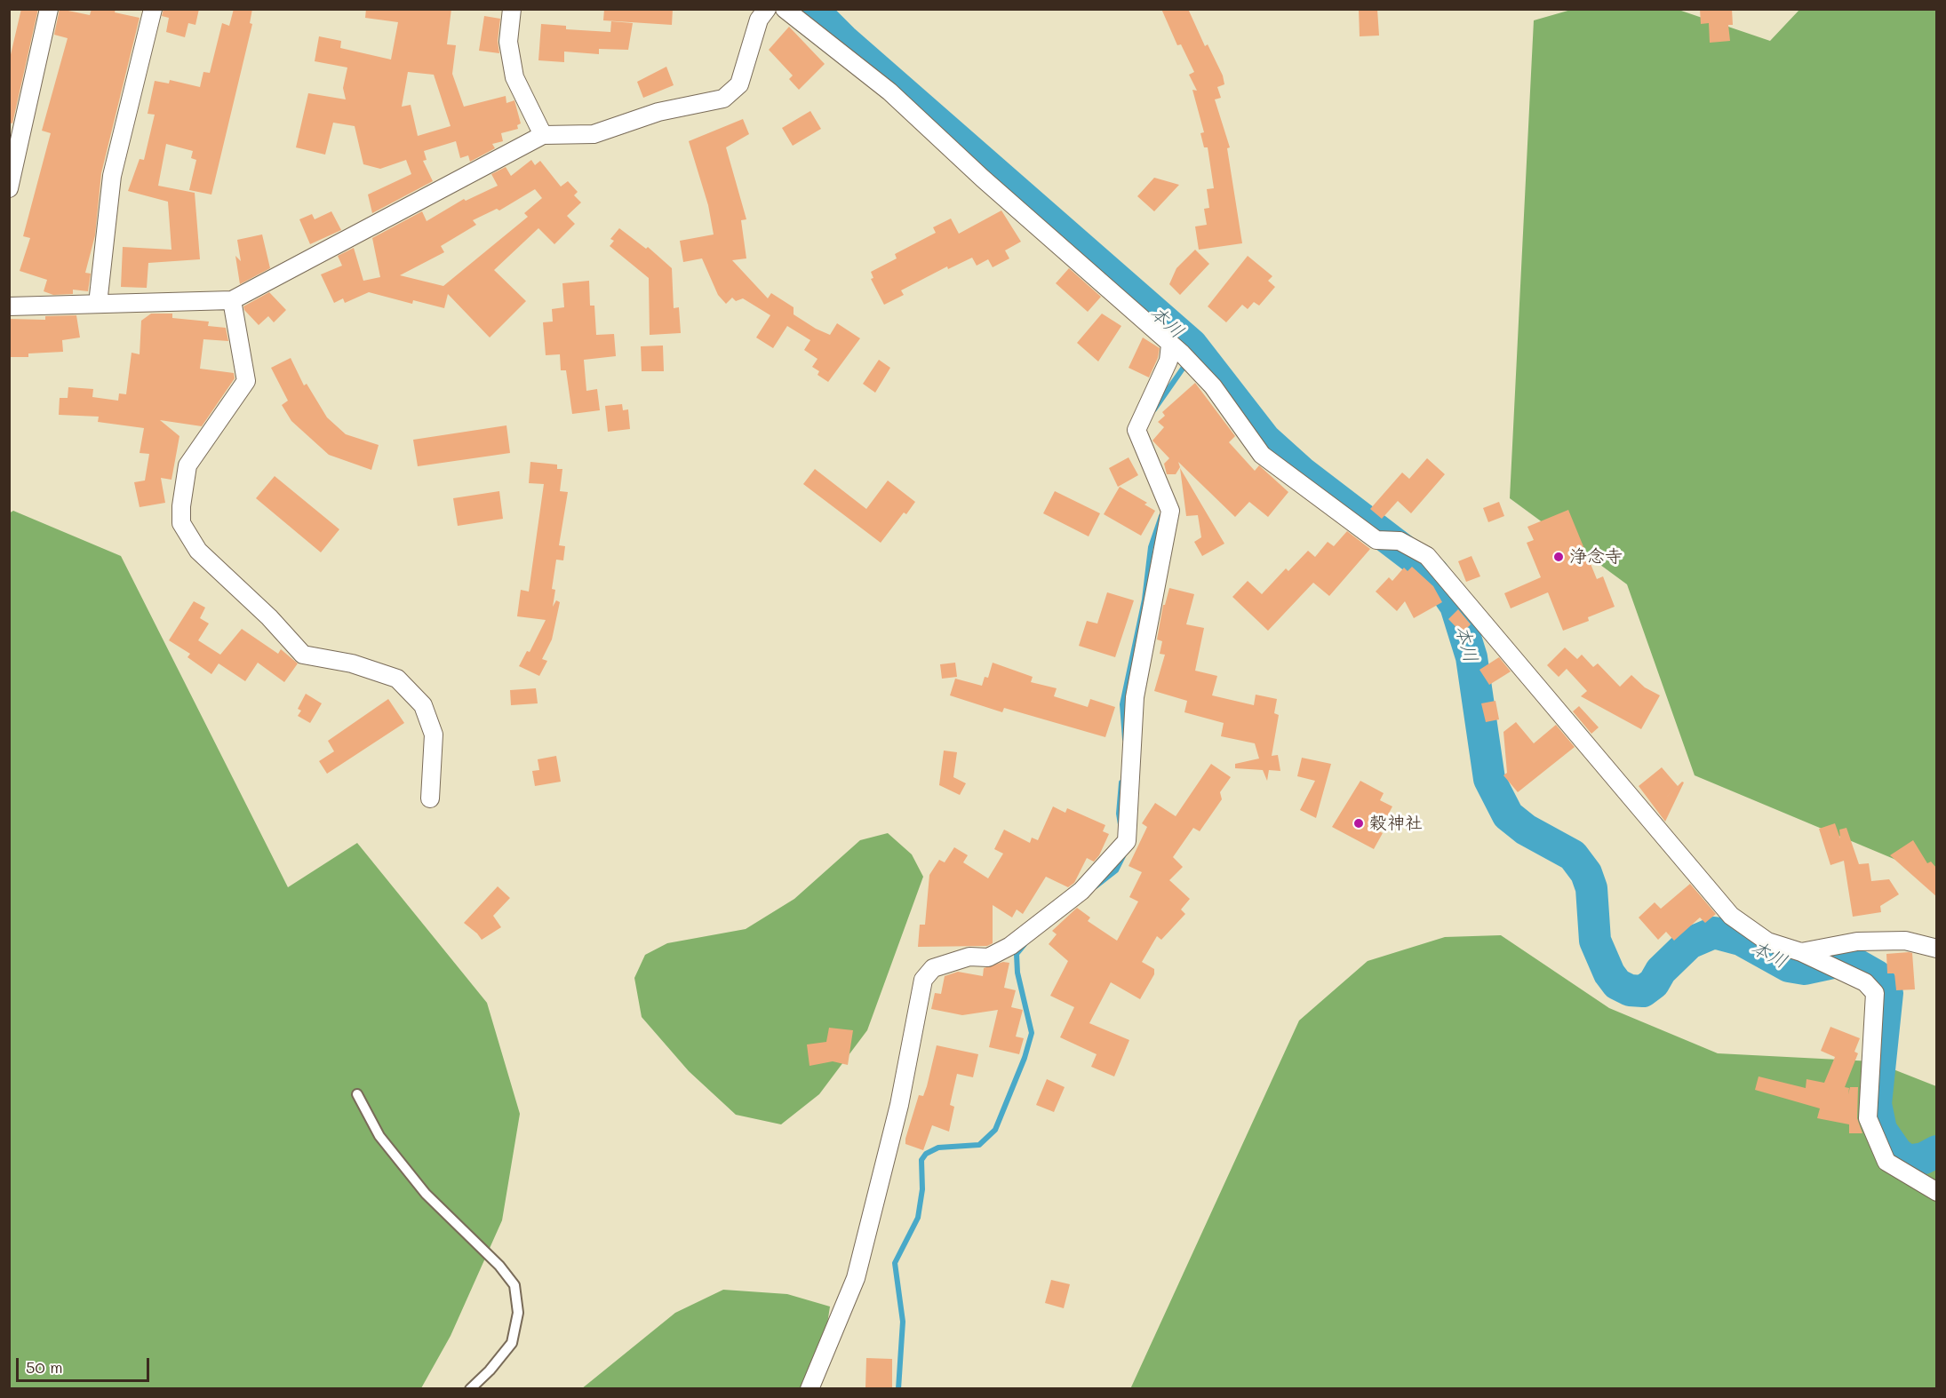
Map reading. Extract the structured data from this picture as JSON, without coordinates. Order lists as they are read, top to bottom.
{
  "water": ["本川"],
  "places": ["浄念寺", "穀神社"],
  "scale_bar": "50 m"
}
